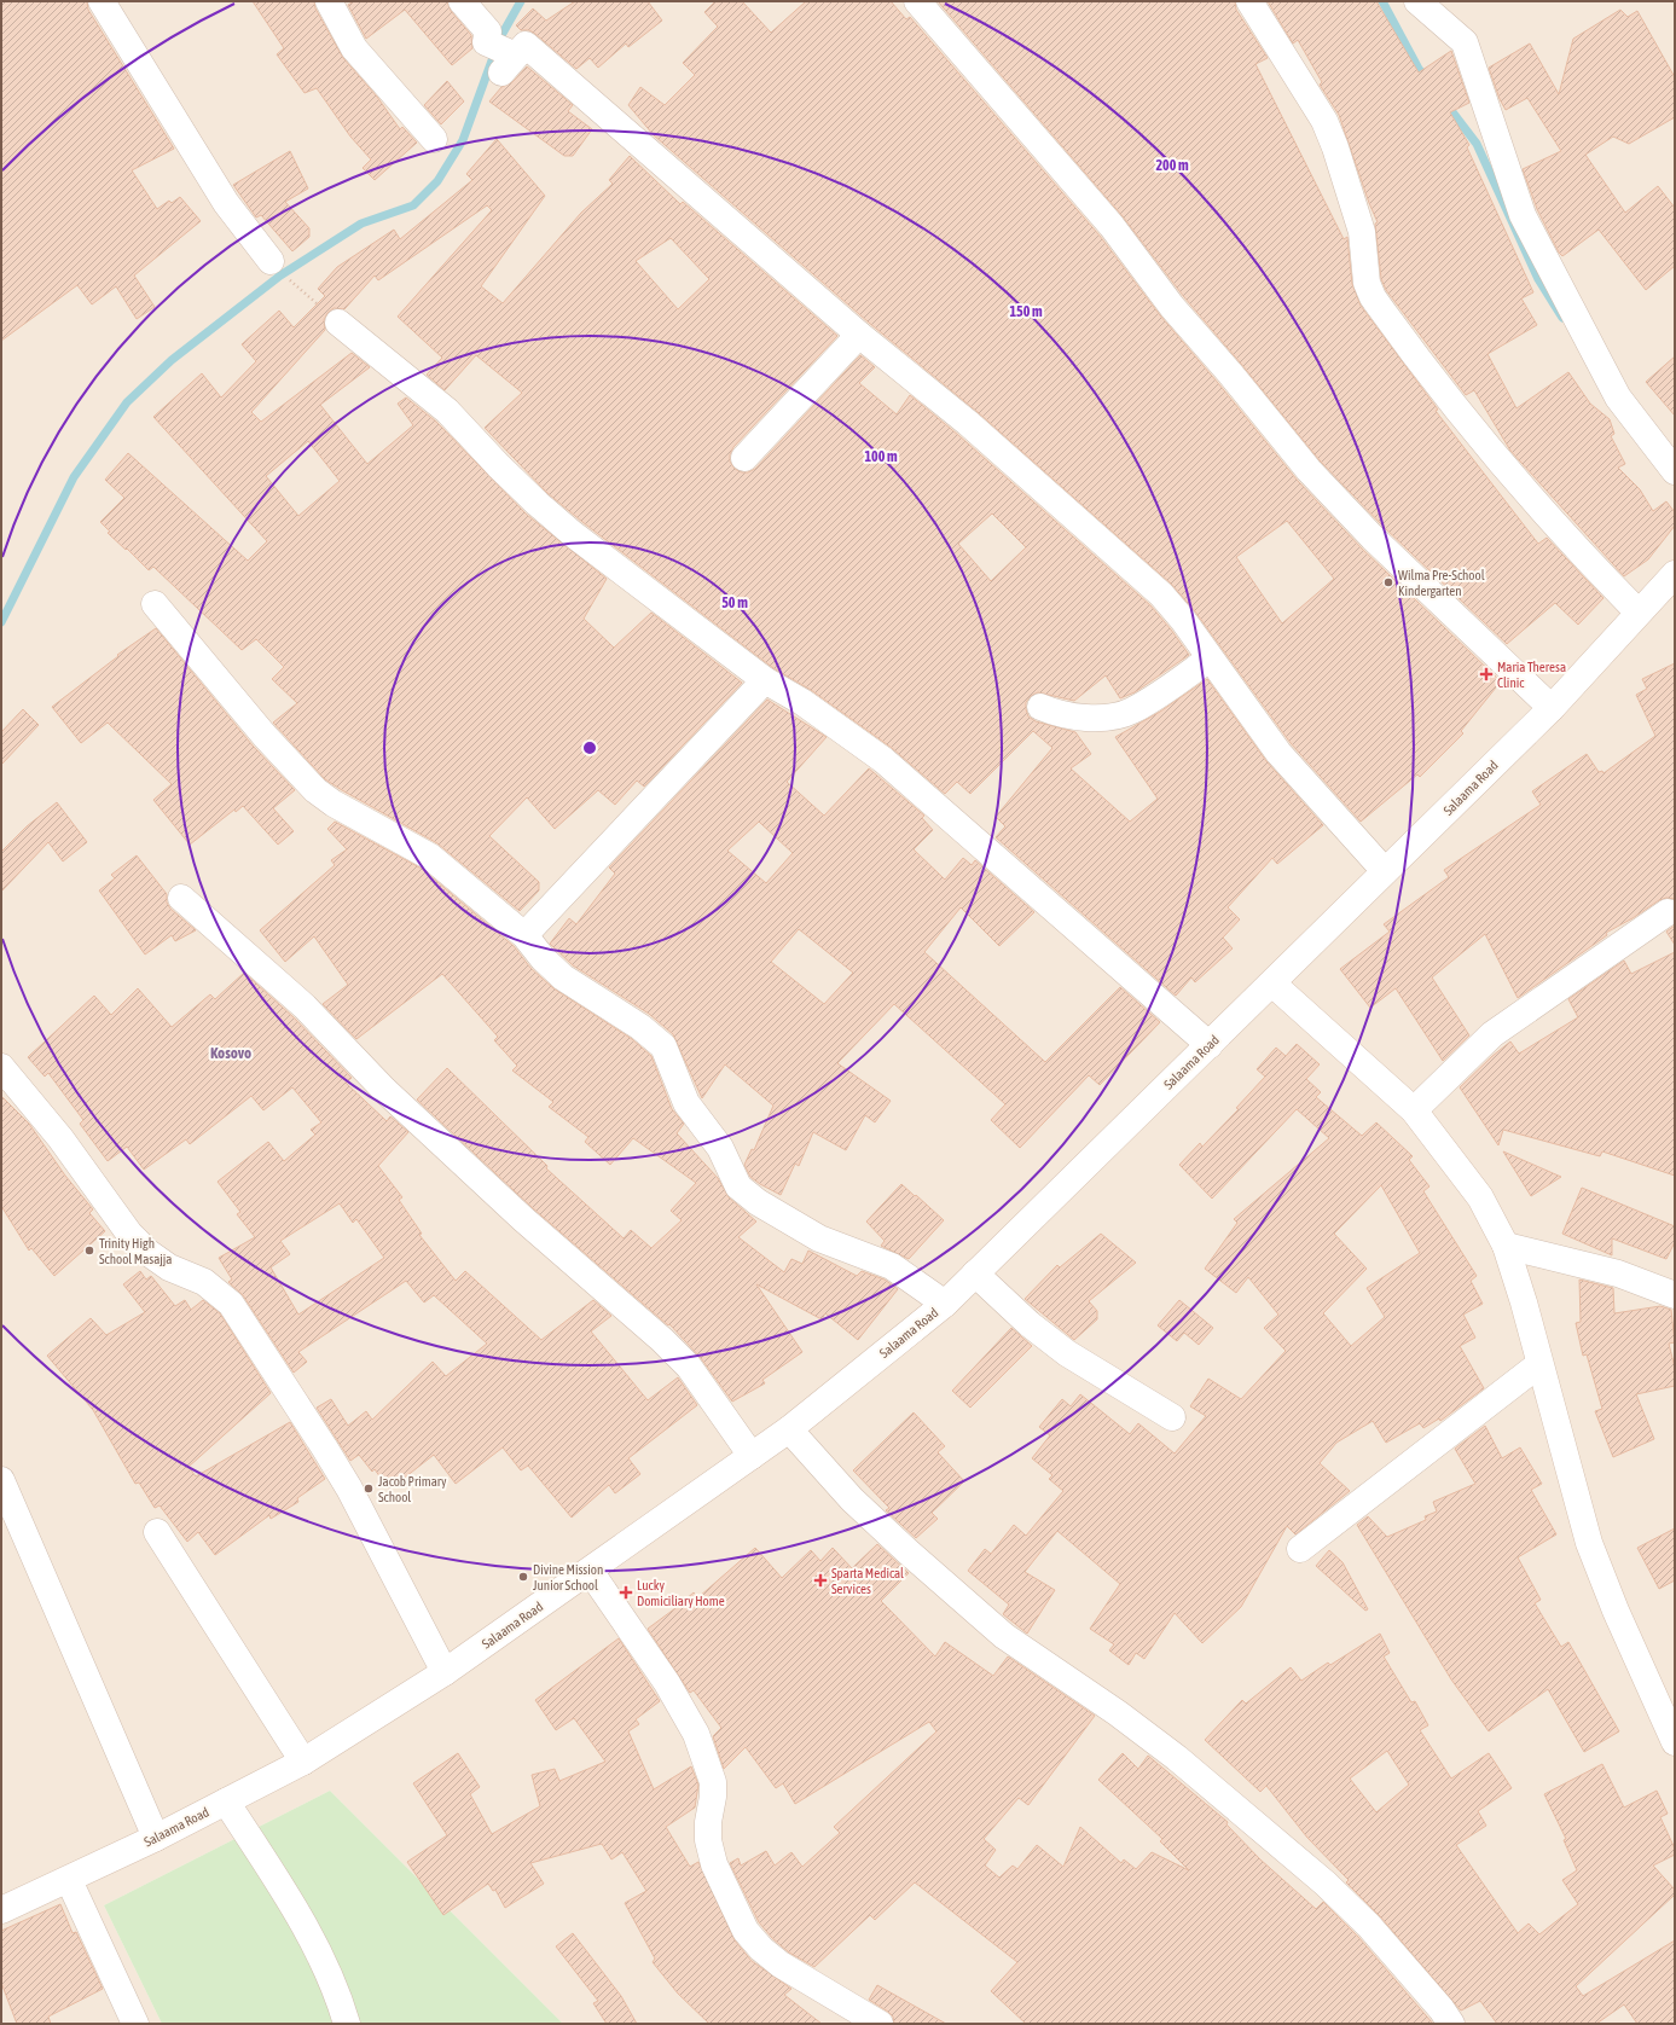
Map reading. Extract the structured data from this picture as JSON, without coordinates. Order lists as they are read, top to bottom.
{
  "streets": {
    "street": ["Salaama Road"]
  },
  "districts": ["Kosovo"],
  "places": {
    "other": [
      "Wilma Pre-School Kindergarten",
      "Trinity High School Masajja",
      "Jacob Primary School",
      "Divine Mission Junior School"
    ],
    "health": ["Maria Theresa Clinic", "Sparta Medical Services", "Lucky Domiciliary Home"]
  },
  "rings": [
    "200 m",
    "150 m",
    "100 m",
    "50 m"
  ]
}
